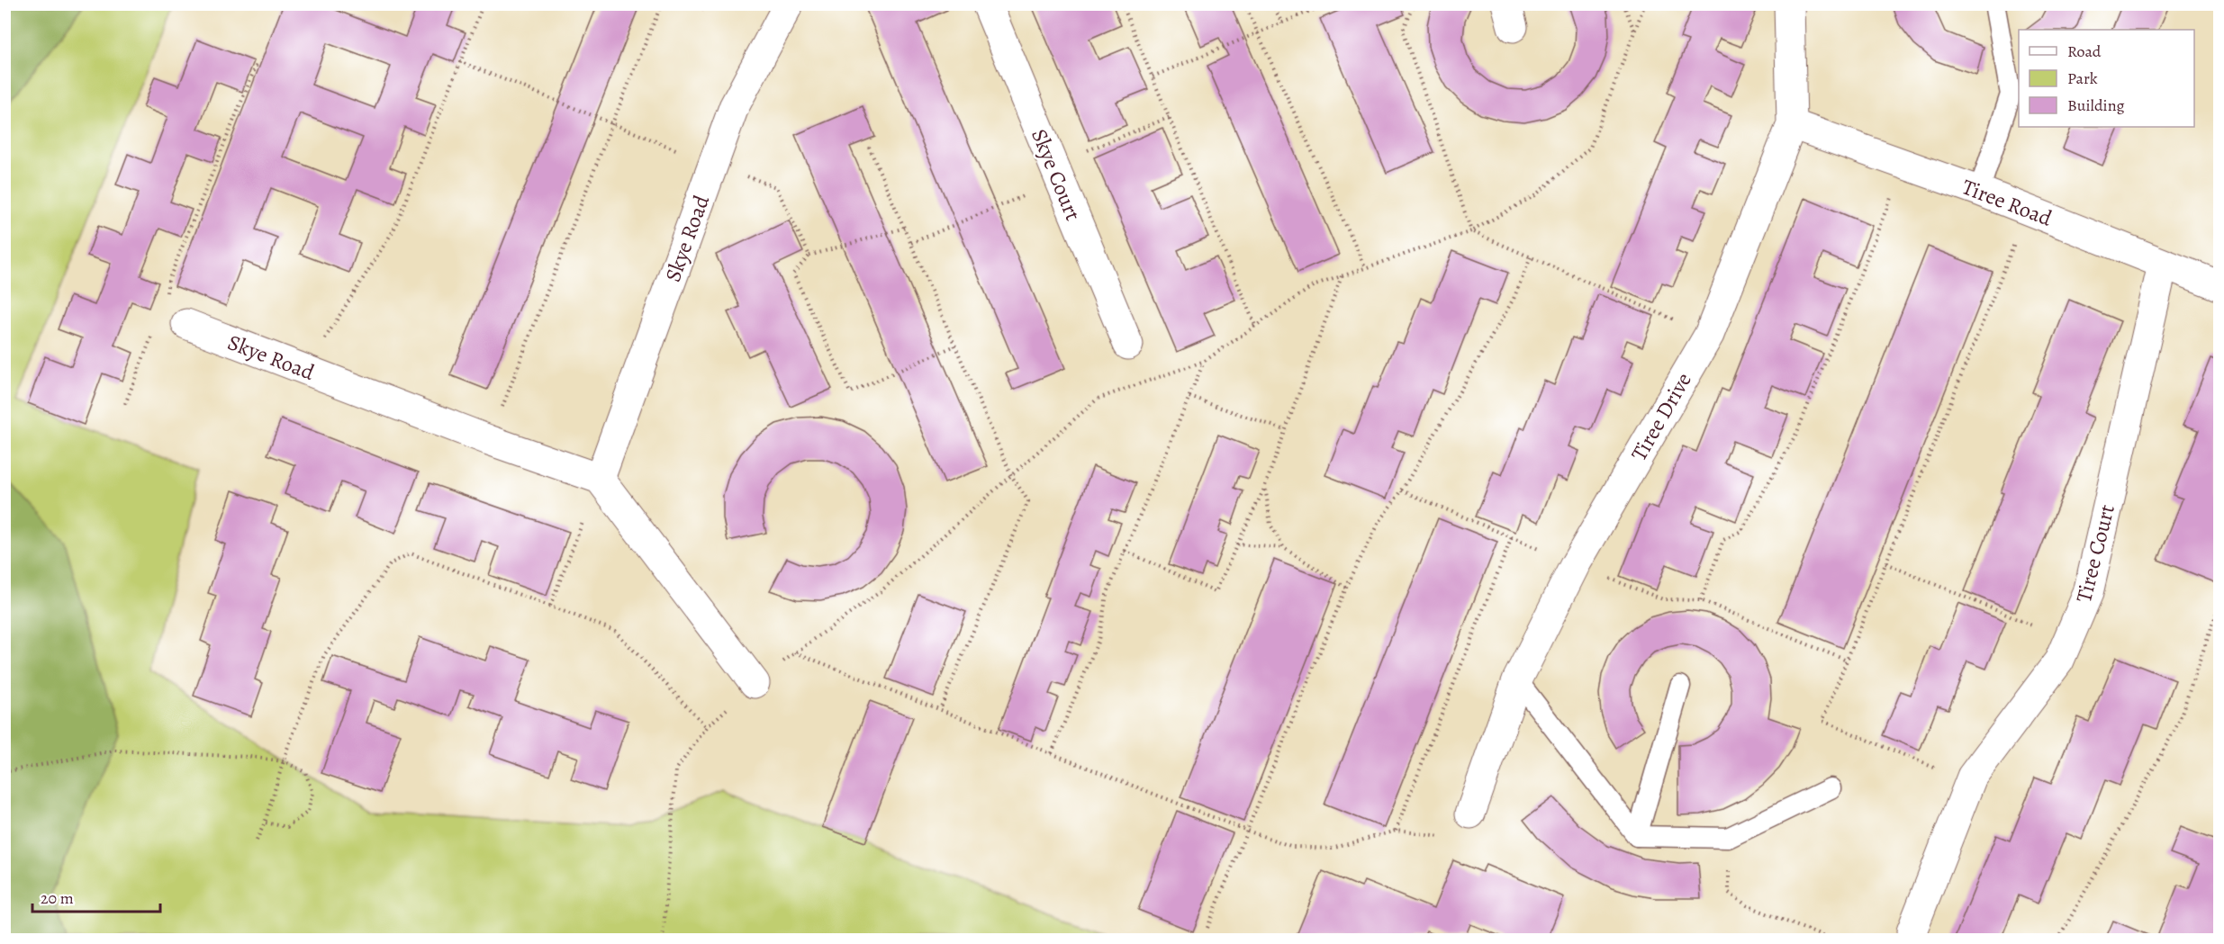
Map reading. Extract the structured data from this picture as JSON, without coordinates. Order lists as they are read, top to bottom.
{
  "streets": {
    "street": [
      "Skye Court",
      "Tiree Road",
      "Skye Road",
      "Tiree Drive",
      "Tiree Court"
    ]
  },
  "crossings": [
    ["Tiree Road", "Tiree Drive"],
    ["Tiree Road", "Tiree Court"]
  ],
  "legend": ["Road", "Park", "Building"],
  "scale_bar": "20 m"
}
